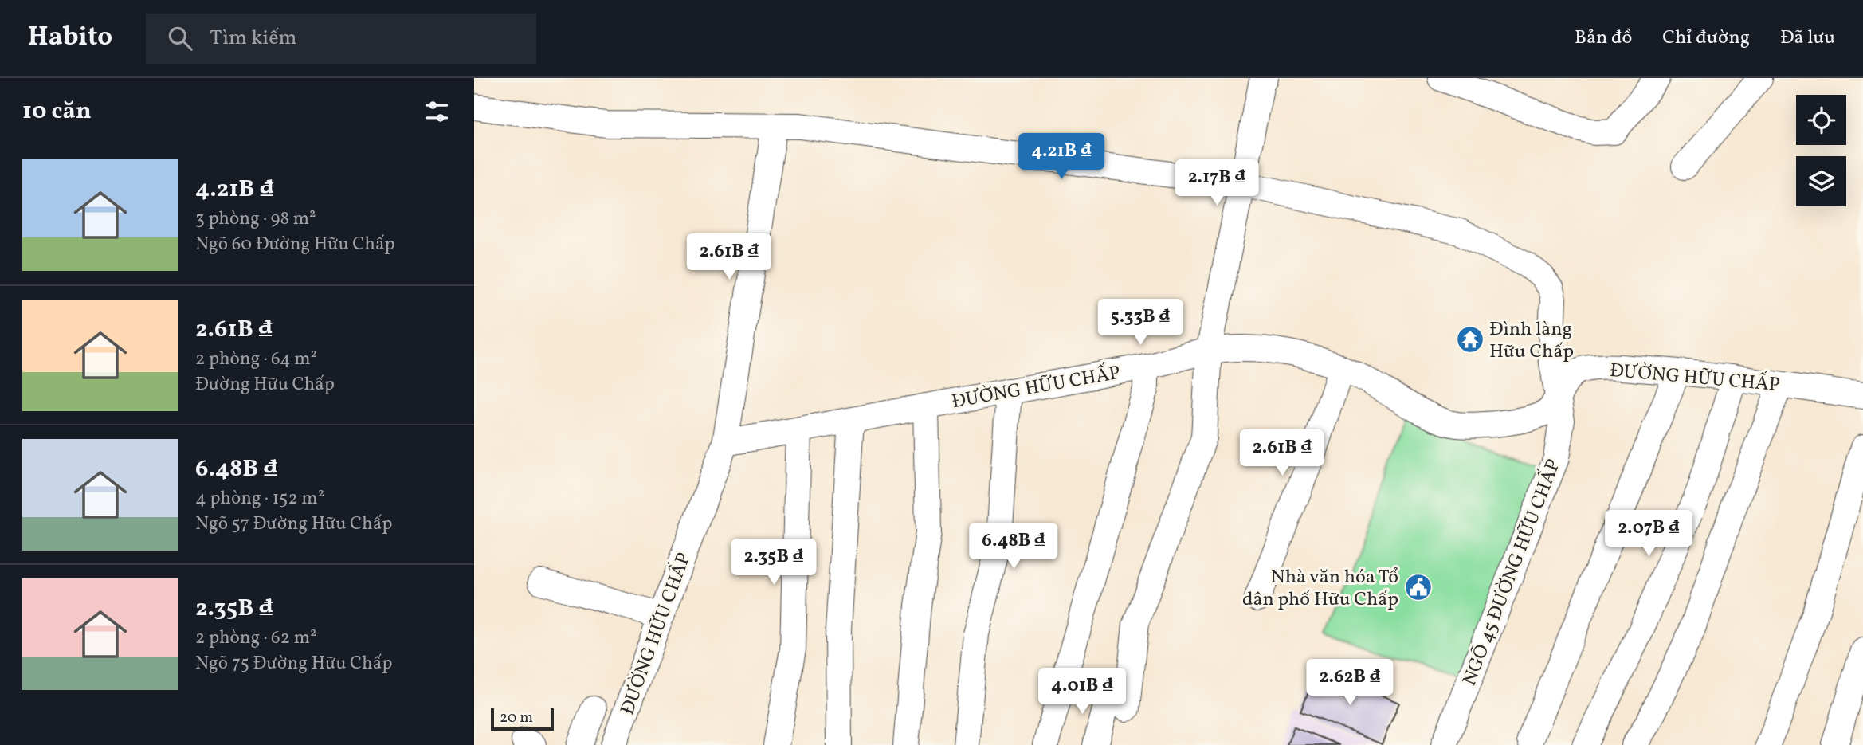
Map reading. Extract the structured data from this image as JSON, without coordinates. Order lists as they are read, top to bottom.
{
  "streets": {
    "street": ["ĐƯỜNG HỮU CHẤP", "NGÕ 45 ĐƯỜNG HỮU CHẤP"]
  },
  "crossings": [
    ["ĐƯỜNG HỮU CHẤP", "NGÕ 45 ĐƯỜNG HỮU CHẤP"]
  ],
  "places": {
    "temple": ["Đình làng Hữu Chấp"],
    "public building": ["Nhà văn hóa Tổ dân phố Hữu Chấp"]
  },
  "scale_bar": "20 m",
  "page": {
    "header": "Habito",
    "search": "Tìm kiếm",
    "nav": ["Bản đồ", "Chỉ đường", "Đã lưu"],
    "heading": "10 căn",
    "price": [
      "4.21B ₫",
      "2.17B ₫",
      "2.61B ₫",
      "5.33B ₫",
      "2.61B ₫",
      "2.07B ₫",
      "6.48B ₫",
      "2.35B ₫",
      "2.62B ₫",
      "4.01B ₫"
    ],
    "list": [
      {
        "name": "4.21B ₫",
        "note": "3 phòng · 98 m² · Ngõ 60 Đường Hữu Chấp"
      },
      {
        "name": "2.61B ₫",
        "note": "2 phòng · 64 m² · Đường Hữu Chấp"
      },
      {
        "name": "6.48B ₫",
        "note": "4 phòng · 152 m² · Ngõ 57 Đường Hữu Chấp"
      },
      {
        "name": "2.35B ₫",
        "note": "2 phòng · 62 m² · Ngõ 75 Đường Hữu Chấp"
      }
    ],
    "scale": "20 m"
  }
}
